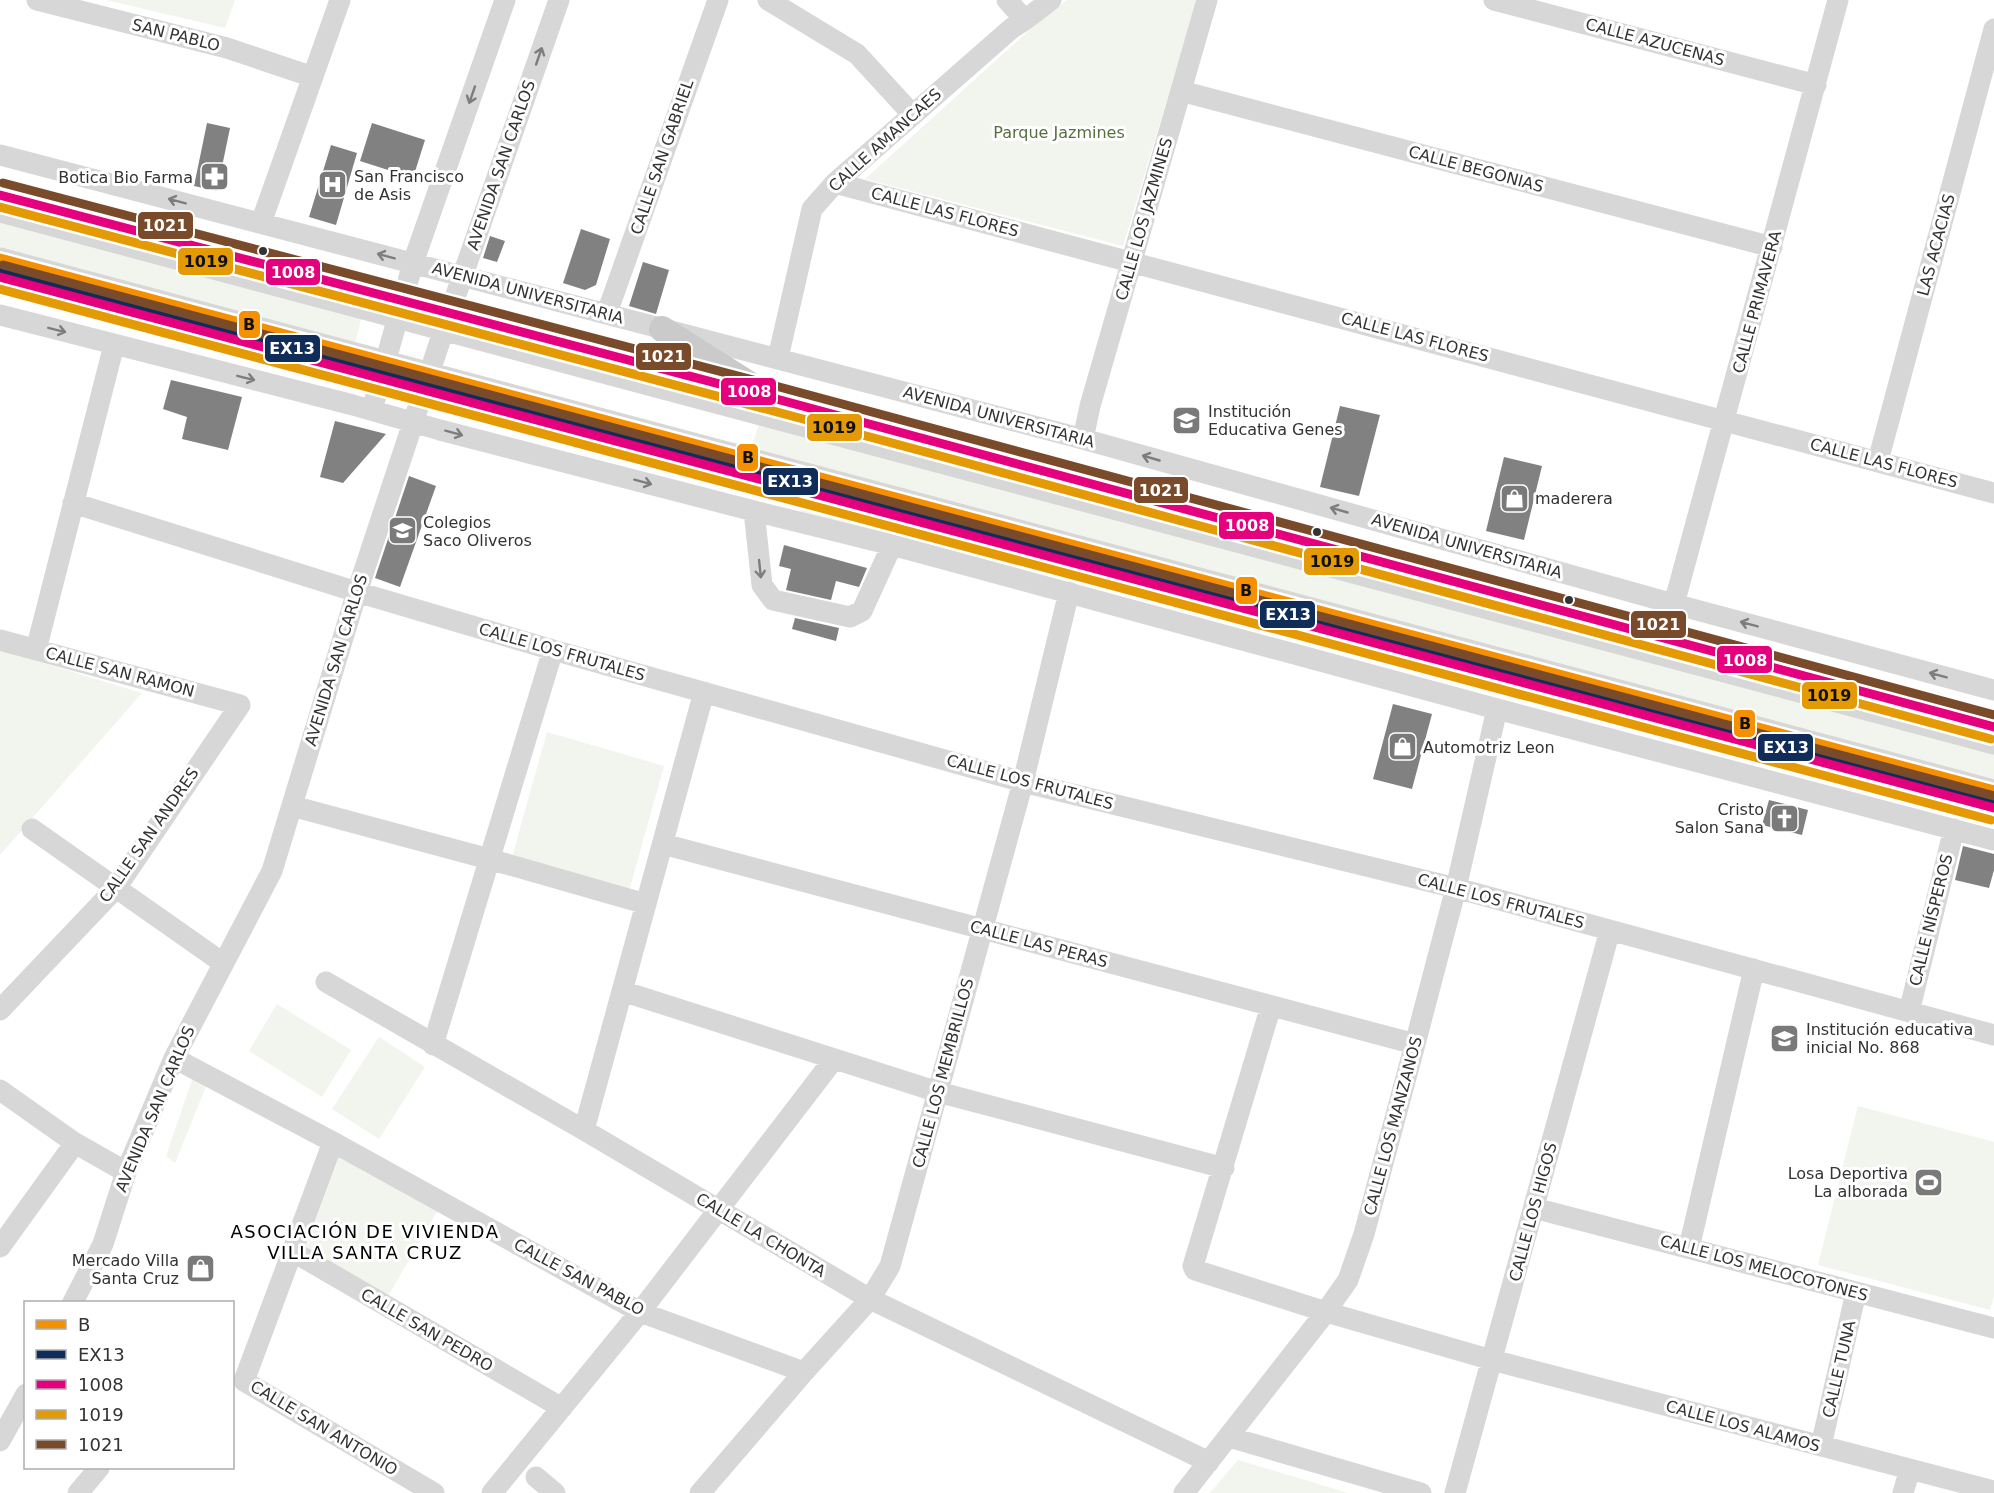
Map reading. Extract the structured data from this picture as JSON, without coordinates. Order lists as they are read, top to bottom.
{
  "streets": {
    "street": [
      "SAN PABLO",
      "CALLE AZUCENAS",
      "CALLE AMANCAES",
      "CALLE SAN GABRIEL",
      "AVENIDA SAN CARLOS",
      "CALLE BEGONIAS",
      "CALLE LAS FLORES",
      "CALLE LOS JAZMINES",
      "LAS ACACIAS",
      "AVENIDA UNIVERSITARIA",
      "CALLE PRIMAVERA",
      "CALLE LOS FRUTALES",
      "CALLE SAN RAMON",
      "CALLE SAN ANDRES",
      "CALLE NÍSPEROS",
      "CALLE LAS PERAS",
      "CALLE LOS MEMBRILLOS",
      "CALLE LOS MANZANOS",
      "CALLE LOS HIGOS",
      "CALLE LA CHONTA",
      "CALLE LOS MELOCOTONES",
      "CALLE SAN PABLO",
      "CALLE SAN PEDRO",
      "CALLE TUNA",
      "CALLE LOS ALAMOS",
      "CALLE SAN ANTONIO"
    ]
  },
  "crossings": [
    ["CALLE AZUCENAS", "CALLE PRIMAVERA"],
    ["CALLE AMANCAES", "CALLE LAS FLORES"],
    ["CALLE AMANCAES", "AVENIDA UNIVERSITARIA"],
    ["CALLE SAN GABRIEL", "AVENIDA UNIVERSITARIA"],
    ["AVENIDA SAN CARLOS", "AVENIDA UNIVERSITARIA"],
    ["AVENIDA SAN CARLOS", "CALLE LOS FRUTALES"],
    ["AVENIDA SAN CARLOS", "CALLE SAN PABLO"],
    ["CALLE BEGONIAS", "CALLE LOS JAZMINES"],
    ["CALLE BEGONIAS", "CALLE PRIMAVERA"],
    ["CALLE LAS FLORES", "CALLE LOS JAZMINES"],
    ["CALLE LAS FLORES", "LAS ACACIAS"],
    ["CALLE LAS FLORES", "CALLE PRIMAVERA"],
    ["CALLE LOS JAZMINES", "AVENIDA UNIVERSITARIA"],
    ["AVENIDA UNIVERSITARIA", "CALLE PRIMAVERA"],
    ["CALLE LOS FRUTALES", "CALLE NÍSPEROS"],
    ["CALLE LOS FRUTALES", "CALLE LOS MEMBRILLOS"],
    ["CALLE LOS FRUTALES", "CALLE LOS MANZANOS"],
    ["CALLE LOS FRUTALES", "CALLE LOS HIGOS"],
    ["CALLE SAN RAMON", "CALLE SAN ANDRES"],
    ["CALLE LAS PERAS", "CALLE LOS MEMBRILLOS"],
    ["CALLE LAS PERAS", "CALLE LOS MANZANOS"],
    ["CALLE LOS MEMBRILLOS", "CALLE LA CHONTA"],
    ["CALLE LOS MEMBRILLOS", "CALLE SAN PABLO"],
    ["CALLE LOS MANZANOS", "CALLE LA CHONTA"],
    ["CALLE LOS MANZANOS", "CALLE LOS ALAMOS"],
    ["CALLE LOS HIGOS", "CALLE LOS MELOCOTONES"],
    ["CALLE LOS HIGOS", "CALLE LOS ALAMOS"],
    ["CALLE LOS MELOCOTONES", "CALLE TUNA"],
    ["CALLE SAN PEDRO", "CALLE SAN ANTONIO"],
    ["CALLE TUNA", "CALLE LOS ALAMOS"]
  ],
  "districts": ["ASOCIACIÓN DE VIVIENDA VILLA SANTA CRUZ"],
  "parks": ["Parque Jazmines"],
  "places": {
    "pharmacy": ["Botica Bio Farma"],
    "hospital": ["San Francisco de Asis"],
    "school or university": ["Institución Educativa Genes", "Colegios Saco Oliveros", "Institución educativa inicial No. 868"],
    "shop": ["maderera", "Automotriz Leon", "Mercado Villa Santa Cruz"],
    "church": ["Cristo Salon Sana"],
    "sports": ["Losa Deportiva La alborada"]
  },
  "lines": [
    "transit line 1021",
    "transit line 1008",
    "transit line 1019",
    "transit line B",
    "transit line EX13"
  ],
  "legend": [
    "B",
    "EX13",
    "1008",
    "1019",
    "1021"
  ]
}
